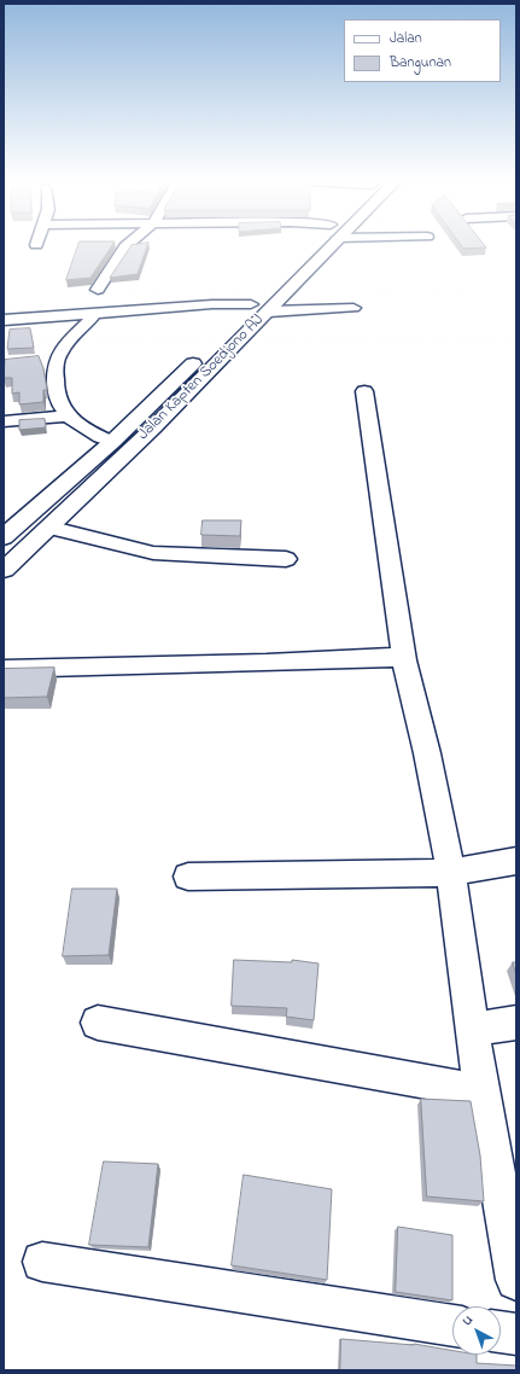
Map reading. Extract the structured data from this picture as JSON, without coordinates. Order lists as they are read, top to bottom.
{
  "streets": {
    "main road": ["Jalan Kapten Soedjono AJ"]
  },
  "legend": ["Jalan", "Bangunan"],
  "north": "top left"
}
